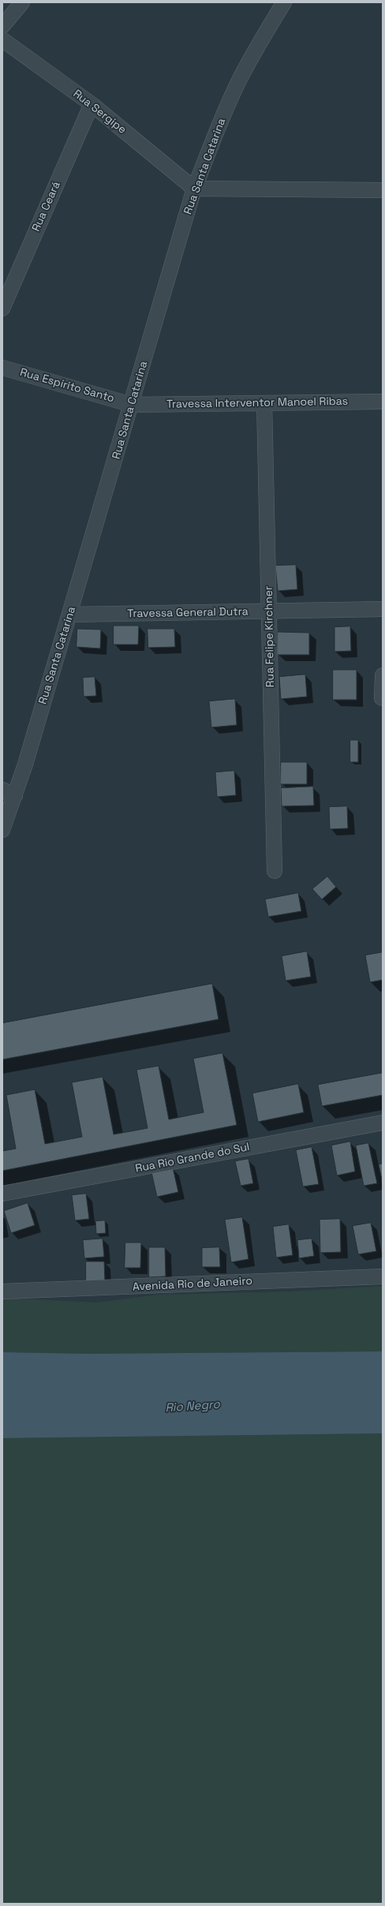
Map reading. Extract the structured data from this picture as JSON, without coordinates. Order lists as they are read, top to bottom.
{
  "streets": {
    "street": [
      "Rua Sergipe",
      "Rua Santa Catarina",
      "Rua Ceará",
      "Rua Espírito Santo",
      "Travessa Interventor Manoel Ribas",
      "Travessa General Dutra",
      "Rua Felipe Kirchner",
      "Rua Rio Grande do Sul",
      "Avenida Rio de Janeiro"
    ]
  },
  "crossings": [
    ["Rua Sergipe", "Rua Santa Catarina"],
    ["Rua Sergipe", "Rua Ceará"],
    ["Rua Santa Catarina", "Rua Espírito Santo"],
    ["Rua Santa Catarina", "Travessa Interventor Manoel Ribas"],
    ["Rua Santa Catarina", "Travessa General Dutra"],
    ["Rua Espírito Santo", "Travessa Interventor Manoel Ribas"],
    ["Travessa Interventor Manoel Ribas", "Rua Felipe Kirchner"],
    ["Travessa General Dutra", "Rua Felipe Kirchner"]
  ],
  "water": ["Rio Negro"]
}
